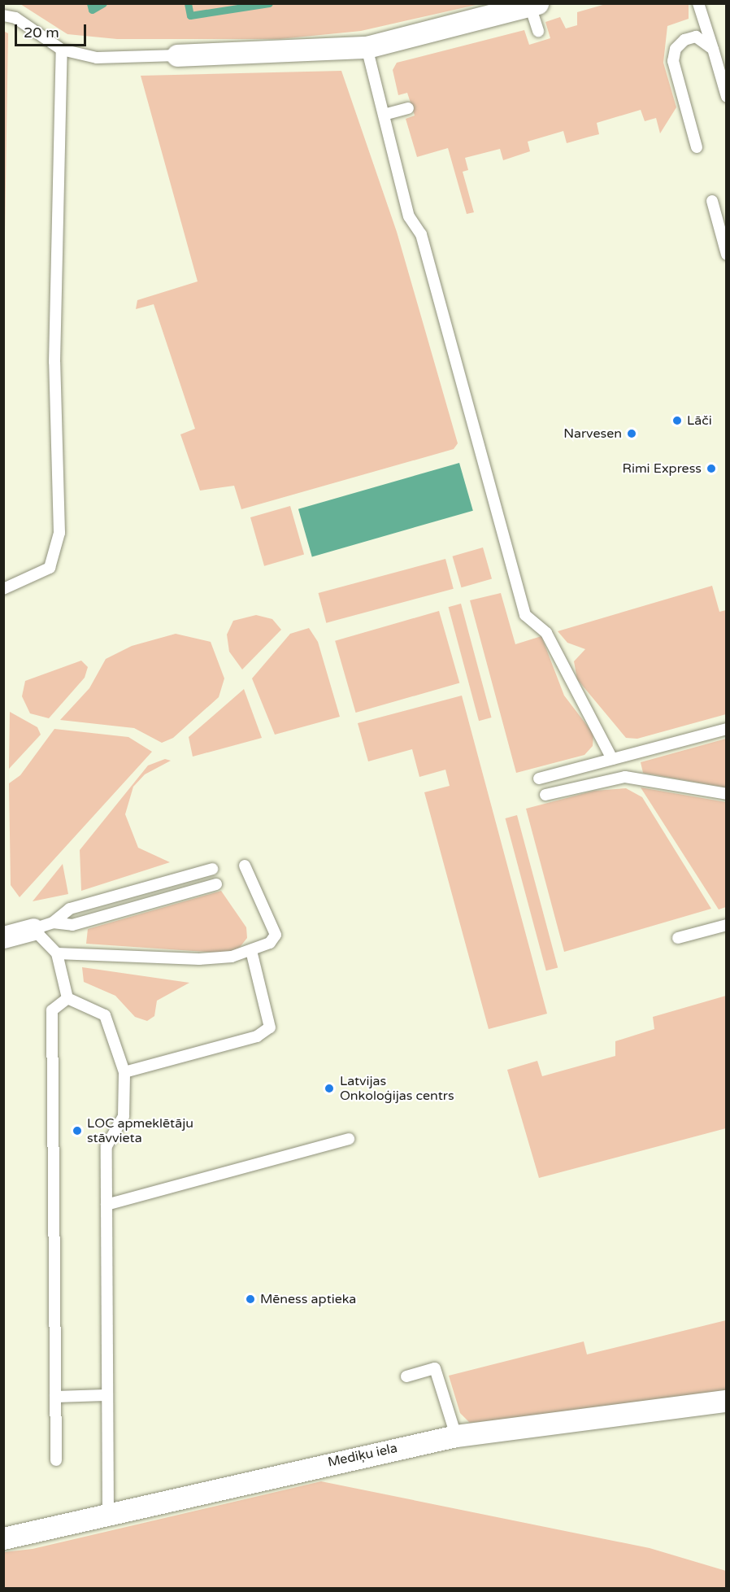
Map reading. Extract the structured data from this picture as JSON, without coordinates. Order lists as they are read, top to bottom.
{
  "streets": {
    "street": ["Mediķu iela"]
  },
  "places": [
    "Lāči",
    "Narvesen",
    "Rimi Express",
    "Latvijas Onkoloģijas centrs",
    "LOC apmeklētāju stāvvieta",
    "Mēness aptieka"
  ],
  "scale_bar": "20 m"
}
